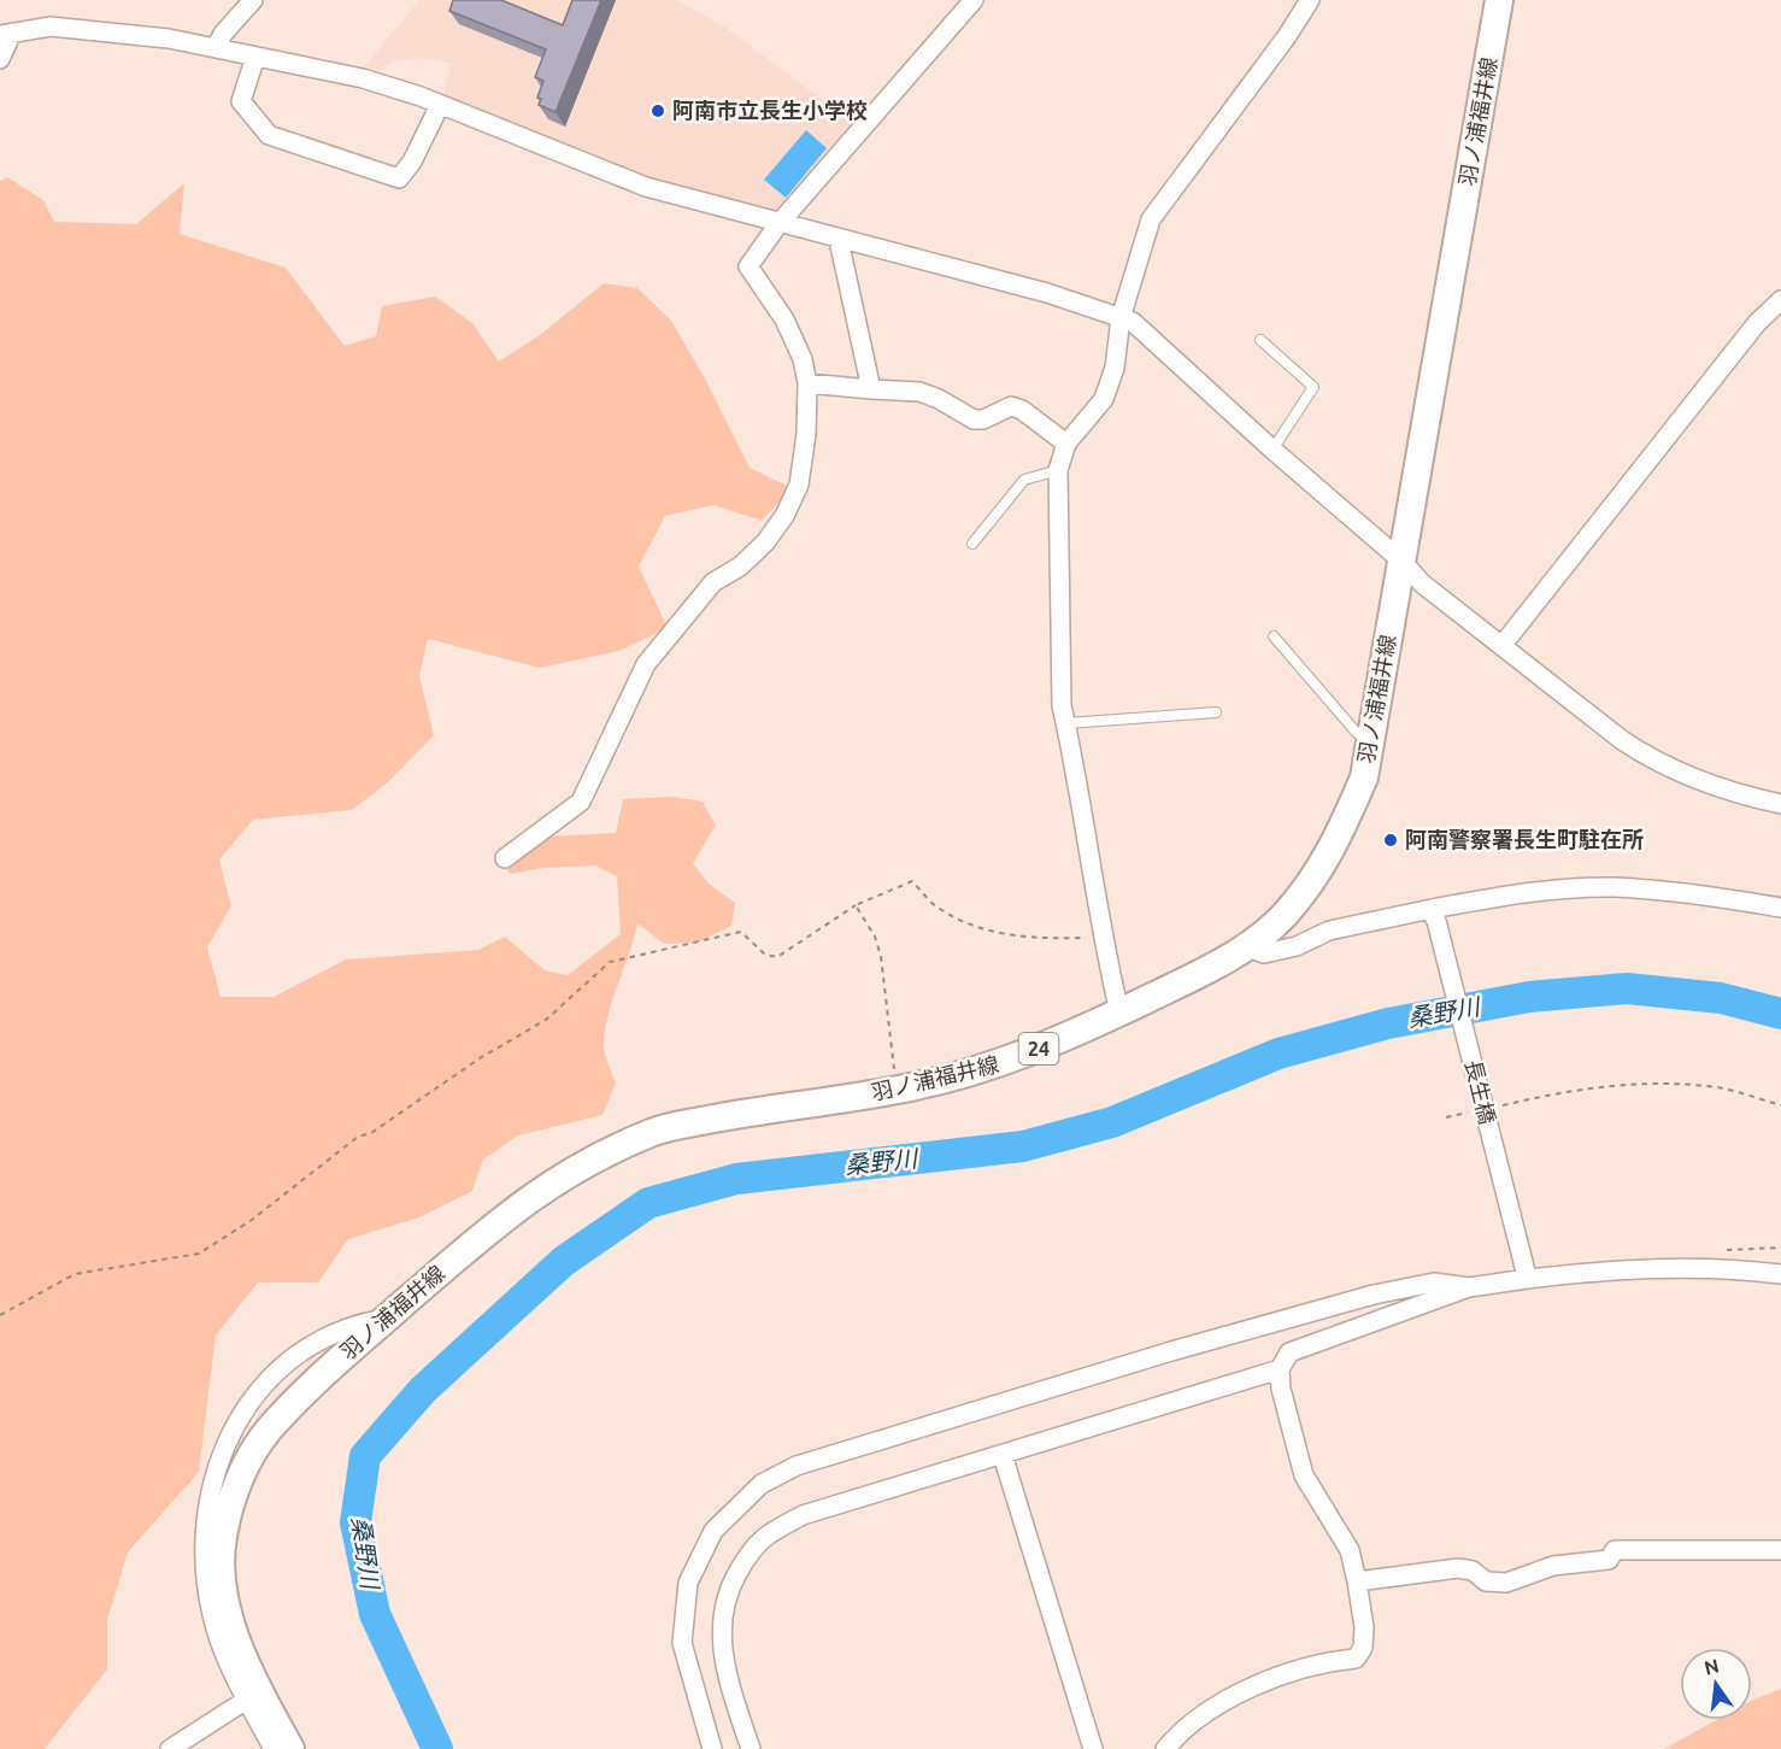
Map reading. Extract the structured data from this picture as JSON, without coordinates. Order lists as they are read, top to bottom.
{
  "streets": {
    "main road": ["羽ノ浦福井線", "24"],
    "street": ["長生橋"]
  },
  "water": ["桑野川"],
  "places": ["阿南市立長生小学校", "阿南警察署長生町駐在所"],
  "north": "top"
}
